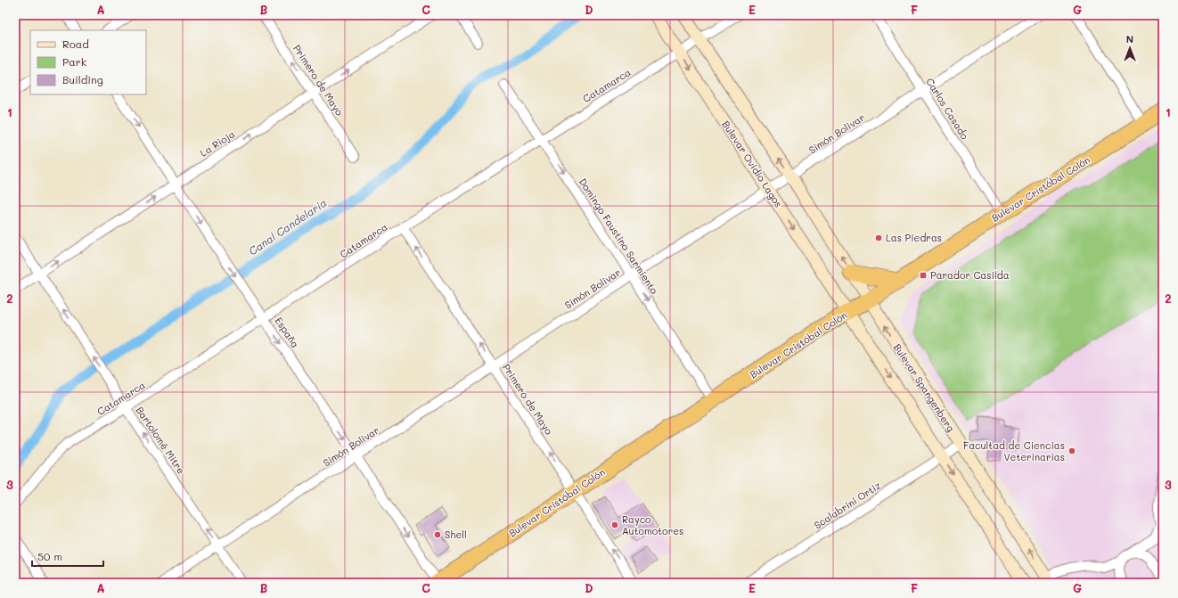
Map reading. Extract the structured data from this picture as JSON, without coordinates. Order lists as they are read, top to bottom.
{
  "streets": {
    "highway": ["Bulevar Cristóbal Colón"],
    "main road": ["Bulevar Ovidio Lagos", "Bulevar Spangenberg"],
    "street": [
      "Primero de Mayo",
      "Catamarca",
      "Carlos Casado",
      "Simón Bolivar",
      "La Rioja",
      "Domingo Faustino Sarmiento",
      "España",
      "Bartolomé Mitre",
      "Scalabrini Ortiz"
    ]
  },
  "crossings": [
    ["Primero de Mayo", "Catamarca"],
    ["Primero de Mayo", "Simón Bolivar"],
    ["Primero de Mayo", "La Rioja"],
    ["Primero de Mayo", "Bulevar Cristóbal Colón"],
    ["Catamarca", "Bulevar Ovidio Lagos"],
    ["Catamarca", "Domingo Faustino Sarmiento"],
    ["Catamarca", "España"],
    ["Catamarca", "Bartolomé Mitre"],
    ["Carlos Casado", "Simón Bolivar"],
    ["Carlos Casado", "Bulevar Cristóbal Colón"],
    ["Simón Bolivar", "Bulevar Ovidio Lagos"],
    ["Simón Bolivar", "Domingo Faustino Sarmiento"],
    ["Simón Bolivar", "España"],
    ["Simón Bolivar", "Bartolomé Mitre"],
    ["La Rioja", "España"],
    ["La Rioja", "Bartolomé Mitre"],
    ["Bulevar Ovidio Lagos", "Bulevar Cristóbal Colón"],
    ["Bulevar Cristóbal Colón", "Domingo Faustino Sarmiento"],
    ["Bulevar Cristóbal Colón", "España"],
    ["Bulevar Cristóbal Colón", "Bulevar Spangenberg"],
    ["Bulevar Spangenberg", "Scalabrini Ortiz"]
  ],
  "one_way": [
    "Primero de Mayo",
    "La Rioja",
    "Domingo Faustino Sarmiento",
    "España",
    "Bartolomé Mitre"
  ],
  "water": ["Canal Candelaria"],
  "places": {
    "other": [
      "Las Piedras",
      "Facultad de Ciencias Veterinarias",
      "Rayco Automotores",
      "Shell"
    ],
    "transit": ["Parador Casilda"]
  },
  "legend": ["Road", "Park", "Building"],
  "scale_bar": "50 m",
  "north": "top",
  "grid": {
    "columns": [
      "A",
      "B",
      "C",
      "D",
      "E",
      "F",
      "G"
    ],
    "rows": ["1", "2", "3"]
  }
}
